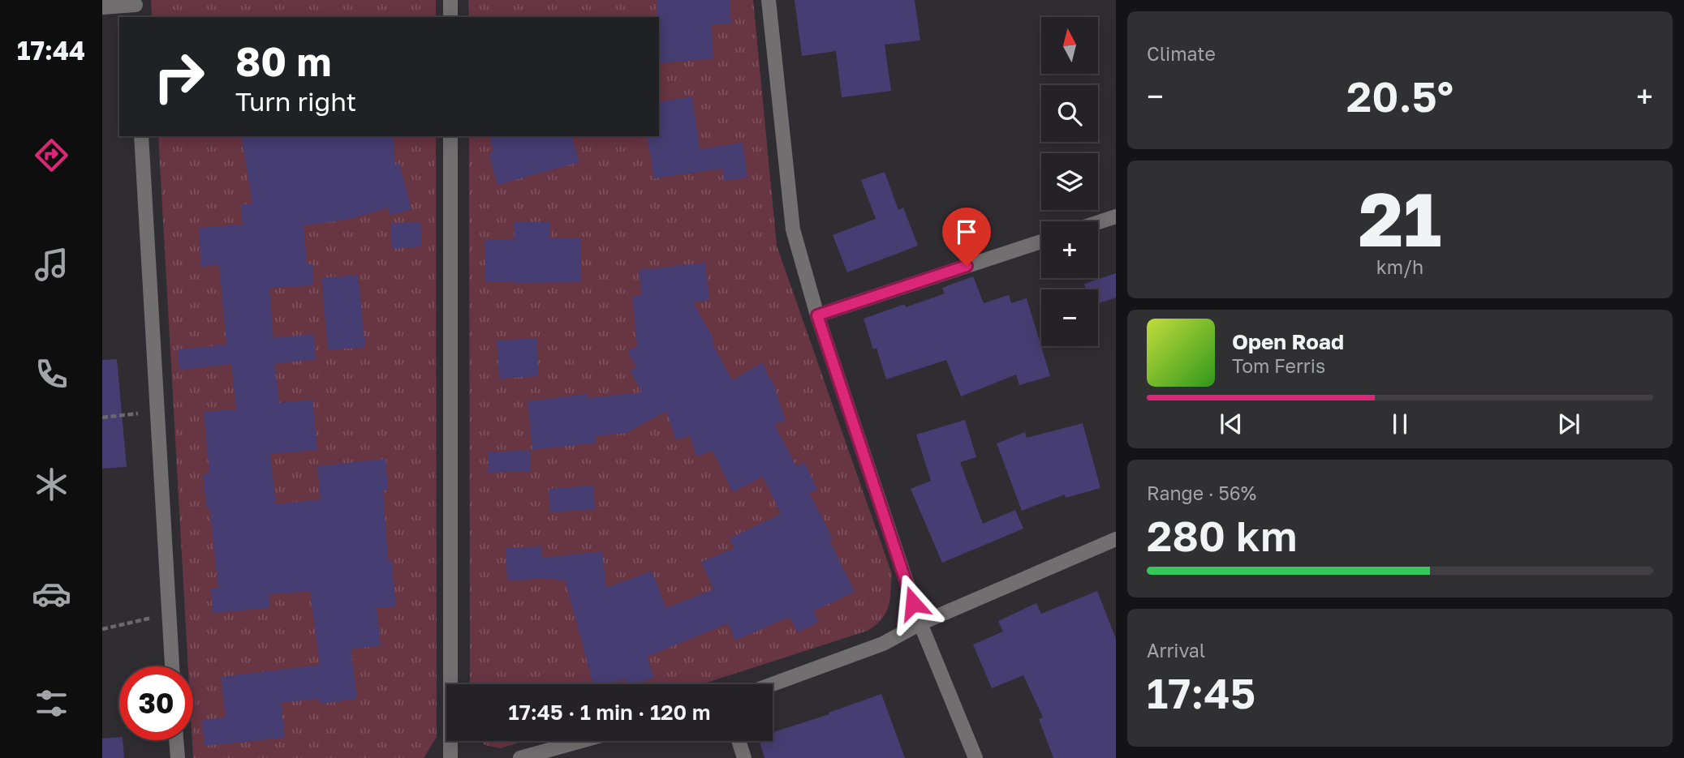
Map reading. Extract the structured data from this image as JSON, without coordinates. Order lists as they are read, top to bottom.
{
  "north": "top",
  "page": {
    "tabs": "17:44",
    "tile": [
      "Climate",
      ["21", "km/h"],
      ["Range · 56%", "280 km"],
      ["Arrival", "17:45"]
    ],
    "map_buttons": ["+", "−"],
    "turn": ["80 m", "Turn right"],
    "heat": ["−", "20.5°", "+"],
    "song": ["Open Road", "Tom Ferris"],
    "limit": "30",
    "trip": "17:45 · 1 min · 120 m"
  }
}
